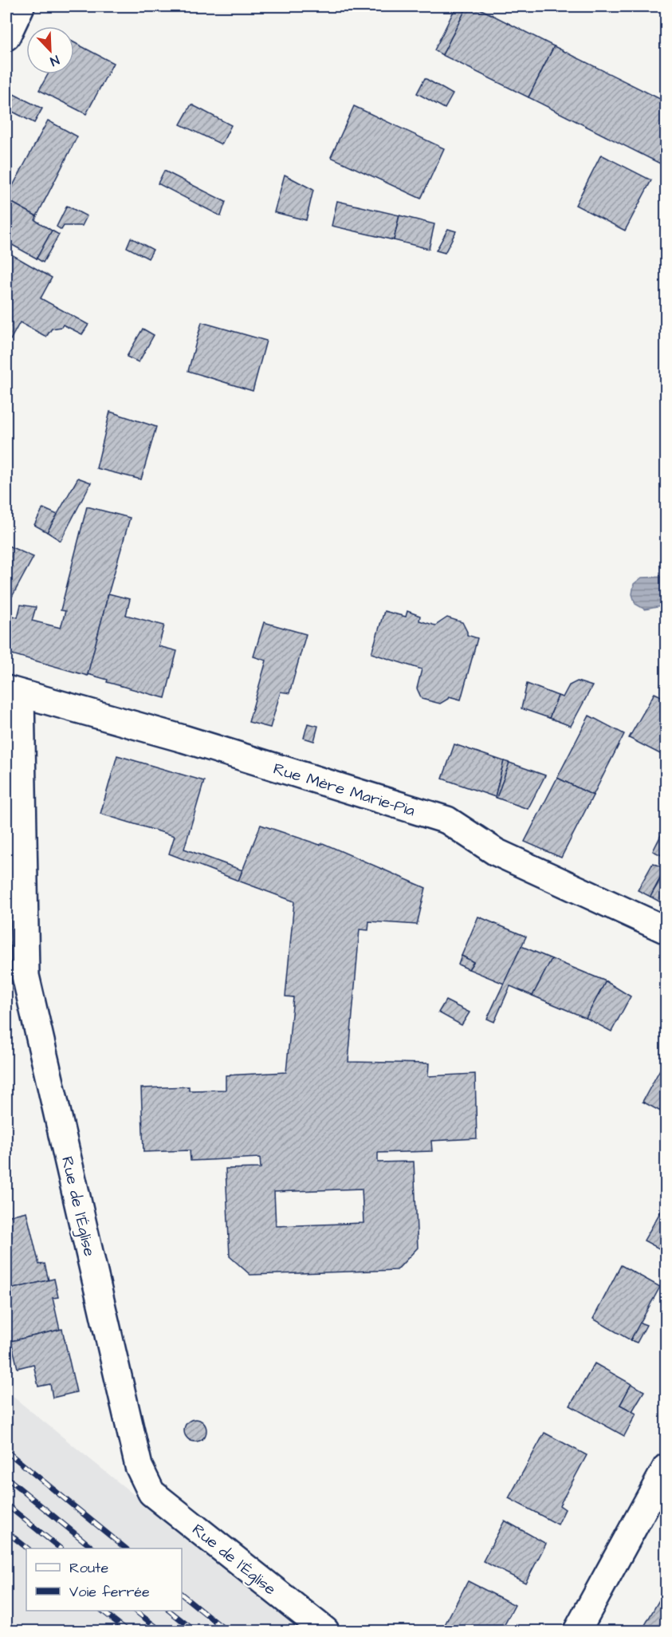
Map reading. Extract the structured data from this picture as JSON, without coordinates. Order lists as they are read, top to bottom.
{
  "streets": {
    "street": ["Rue Mère Marie-Pia", "Rue de l'Église"]
  },
  "crossings": [
    ["Rue Mère Marie-Pia", "Rue de l'Église"]
  ],
  "legend": ["Route", "Voie ferrée"],
  "north": "bottom right"
}
